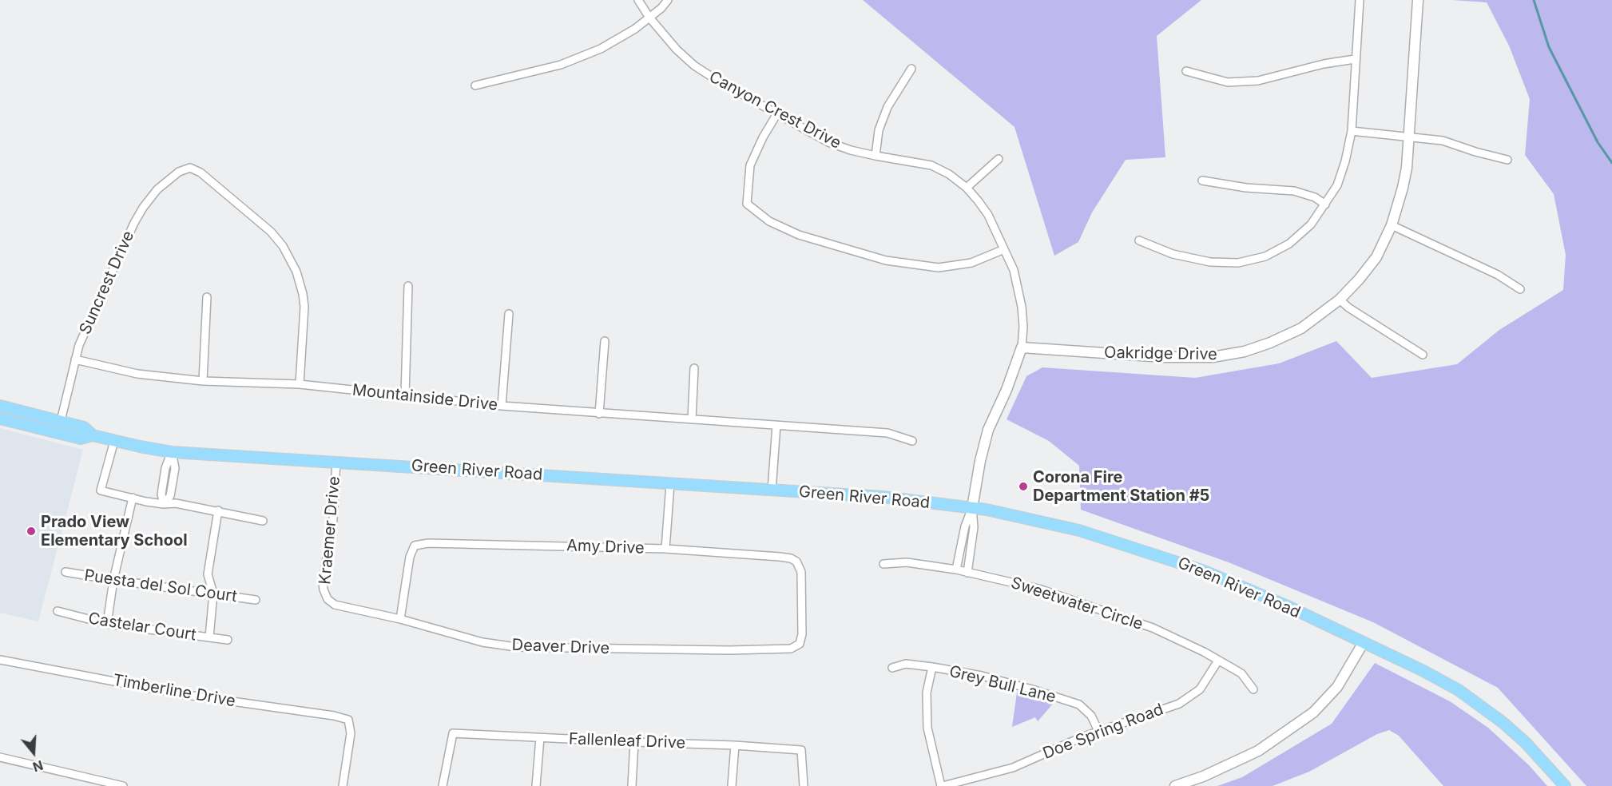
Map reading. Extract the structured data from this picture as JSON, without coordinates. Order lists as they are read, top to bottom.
{
  "streets": {
    "main road": ["Green River Road"],
    "street": [
      "Canyon Crest Drive",
      "Suncrest Drive",
      "Oakridge Drive",
      "Mountainside Drive",
      "Kraemer Drive",
      "Amy Drive",
      "Puesta del Sol Court",
      "Sweetwater Circle",
      "Castelar Court",
      "Deaver Drive",
      "Grey Bull Lane",
      "Timberline Drive",
      "Doe Spring Road",
      "Fallenleaf Drive"
    ]
  },
  "crossings": [
    ["Canyon Crest Drive", "Oakridge Drive"],
    ["Canyon Crest Drive", "Green River Road"],
    ["Canyon Crest Drive", "Sweetwater Circle"],
    ["Suncrest Drive", "Mountainside Drive"],
    ["Suncrest Drive", "Green River Road"],
    ["Green River Road", "Kraemer Drive"],
    ["Kraemer Drive", "Deaver Drive"],
    ["Amy Drive", "Deaver Drive"],
    ["Sweetwater Circle", "Doe Spring Road"],
    ["Grey Bull Lane", "Doe Spring Road"]
  ],
  "places": ["Corona Fire Department Station #5", "Prado View Elementary School"],
  "north": "bottom"
}
